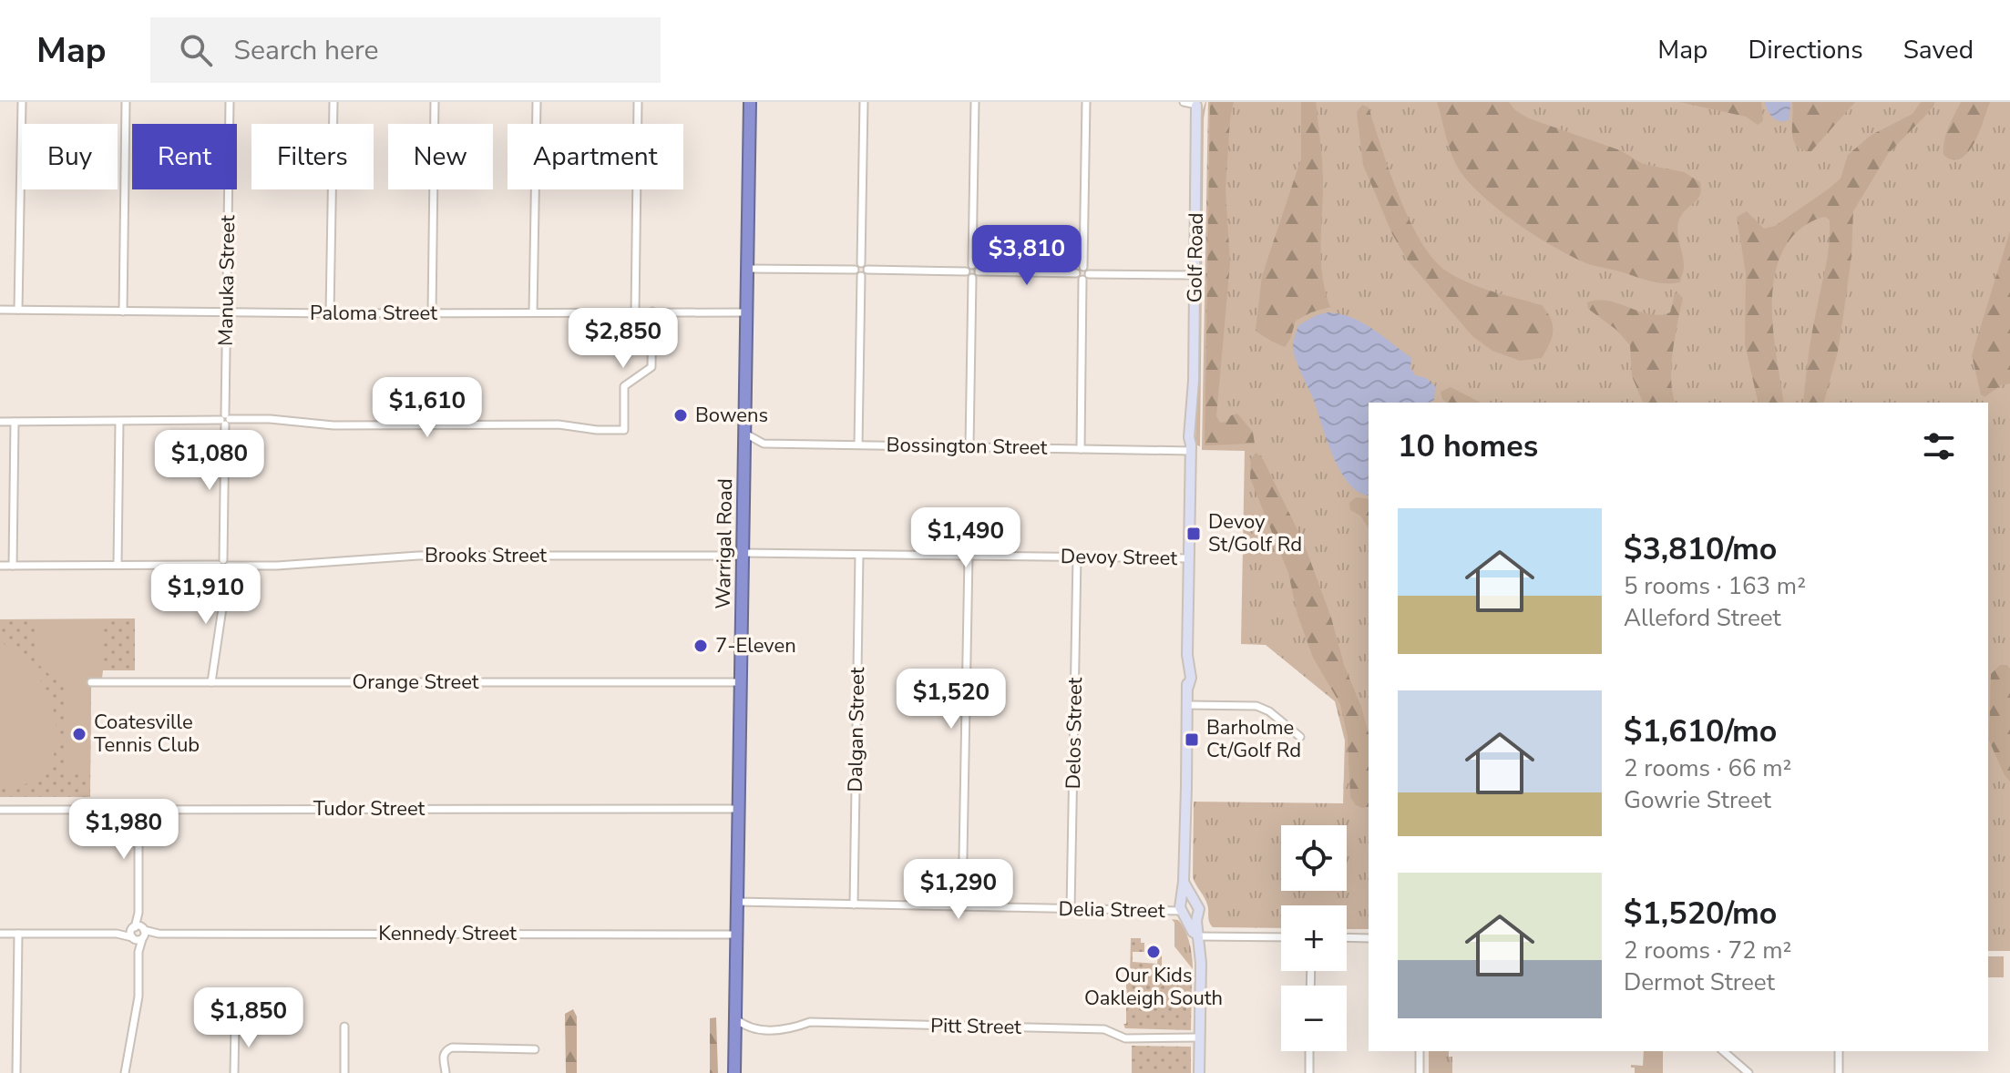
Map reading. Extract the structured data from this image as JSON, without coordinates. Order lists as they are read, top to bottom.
{
  "streets": {
    "highway": ["Warrigal Road"],
    "street": [
      "Golf Road",
      "Manuka Street",
      "Paloma Street",
      "Bossington Street",
      "Brooks Street",
      "Devoy Street",
      "Orange Street",
      "Dalgan Street",
      "Delos Street",
      "Tudor Street",
      "Delia Street",
      "Kennedy Street",
      "Pitt Street"
    ]
  },
  "crossings": [
    ["Golf Road", "Bossington Street"],
    ["Golf Road", "Devoy Street"],
    ["Golf Road", "Delia Street"],
    ["Manuka Street", "Paloma Street"],
    ["Manuka Street", "Brooks Street"],
    ["Manuka Street", "Orange Street"],
    ["Paloma Street", "Warrigal Road"],
    ["Bossington Street", "Warrigal Road"],
    ["Warrigal Road", "Brooks Street"],
    ["Warrigal Road", "Devoy Street"],
    ["Warrigal Road", "Orange Street"],
    ["Warrigal Road", "Tudor Street"],
    ["Warrigal Road", "Delia Street"],
    ["Warrigal Road", "Kennedy Street"],
    ["Brooks Street", "Devoy Street"],
    ["Devoy Street", "Dalgan Street"],
    ["Devoy Street", "Delos Street"],
    ["Dalgan Street", "Delia Street"],
    ["Delos Street", "Delia Street"]
  ],
  "places": {
    "other": [
      "Bowens",
      "7-Eleven",
      "Coatesville Tennis Club",
      "Our Kids Oakleigh South"
    ],
    "transit": ["Devoy St/Golf Rd", "Barholme Ct/Golf Rd"]
  },
  "page": {
    "header": "Map",
    "search": "Search here",
    "nav": ["Map", "Directions", "Saved"],
    "chip": [
      "Buy",
      "Rent",
      "Filters",
      "New",
      "Apartment"
    ],
    "price": [
      "$3,810",
      "$2,850",
      "$1,610",
      "$1,080",
      "$1,490",
      "$1,910",
      "$1,520",
      "$1,980",
      "$1,290",
      "$1,850"
    ],
    "heading": "10 homes",
    "list": [
      {
        "name": "$3,810/mo",
        "note": "5 rooms · 163 m² · Alleford Street"
      },
      {
        "name": "$1,610/mo",
        "note": "2 rooms · 66 m² · Gowrie Street"
      },
      {
        "name": "$1,520/mo",
        "note": "2 rooms · 72 m² · Dermot Street"
      }
    ],
    "map_buttons": ["+", "−"]
  }
}
